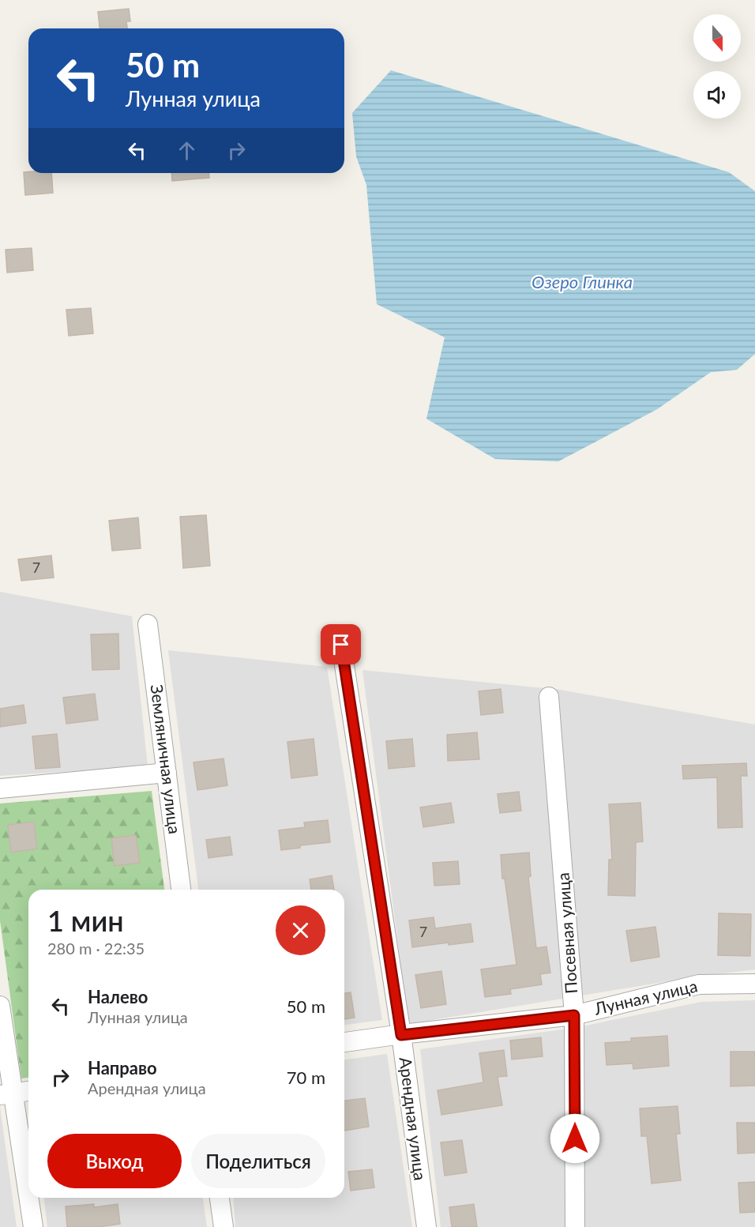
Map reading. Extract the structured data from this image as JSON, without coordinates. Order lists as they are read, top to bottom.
{
  "streets": {
    "street": [
      "Земляничная улица",
      "Посевная улица",
      "Лунная улица",
      "Арендная улица"
    ]
  },
  "crossings": [
    ["Посевная улица", "Лунная улица"],
    ["Лунная улица", "Арендная улица"]
  ],
  "water": ["Озеро Глинка"],
  "house_numbers": ["7", "7"],
  "north": "bottom",
  "page": {
    "turn": ["50 m", "Лунная улица"],
    "heading": ["1 мин", "280 m · 22:35"],
    "list": [
      {
        "name": "Налево",
        "note": "Лунная улица",
        "value": "50 m"
      },
      {
        "name": "Направо",
        "note": "Арендная улица",
        "value": "70 m"
      }
    ],
    "buttons": ["Выход", "Поделиться"]
  }
}
